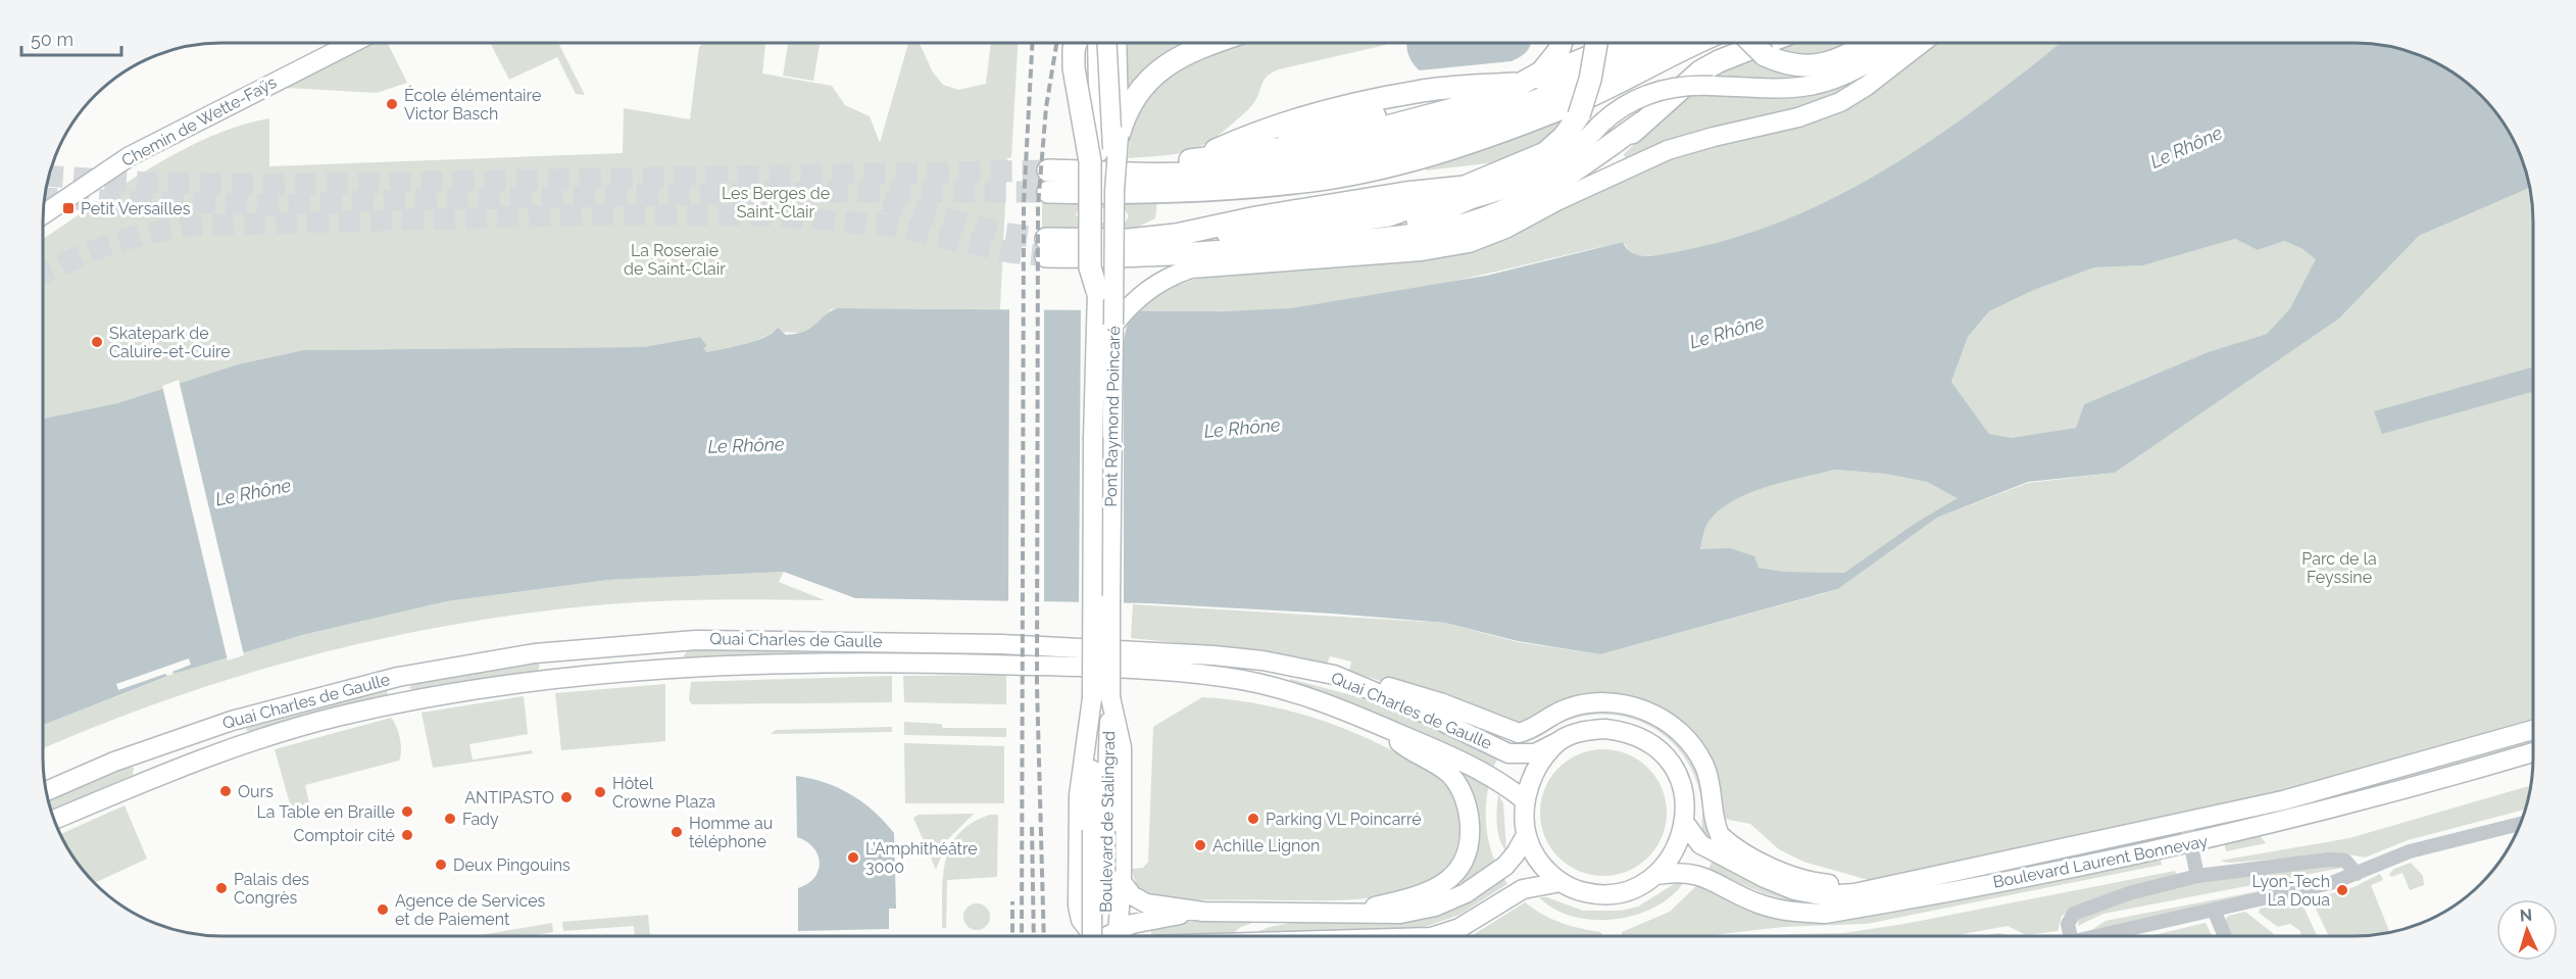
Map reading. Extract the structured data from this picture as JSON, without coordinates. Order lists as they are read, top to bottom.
{
  "streets": {
    "main road": [
      "Chemin de Wette-Faÿs",
      "Pont Raymond Poincaré",
      "Quai Charles de Gaulle",
      "Boulevard de Stalingrad",
      "Boulevard Laurent Bonnevay"
    ]
  },
  "crossings": [
    ["Pont Raymond Poincaré", "Boulevard de Stalingrad"],
    ["Quai Charles de Gaulle", "Boulevard Laurent Bonnevay"]
  ],
  "water": ["Le Rhône"],
  "parks": ["Les Berges de Saint-Clair", "La Roseraie de Saint-Clair", "Parc de la Feyssine"],
  "places": {
    "other": [
      "École élémentaire Victor Basch",
      "Skatepark de Caluire-et-Cuire",
      "Ours",
      "Hôtel Crowne Plaza",
      "ANTIPASTO",
      "La Table en Braille",
      "Fady",
      "Parking VL Poincarré",
      "Homme au téléphone",
      "Comptoir cité",
      "Achille Lignon",
      "L’Amphithéâtre 3000",
      "Deux Pingouins",
      "Palais des Congrès",
      "Lyon-Tech La Doua",
      "Agence de Services et de Paiement"
    ],
    "transit": ["Petit Versailles"]
  },
  "scale_bar": "50 m",
  "north": "top"
}
